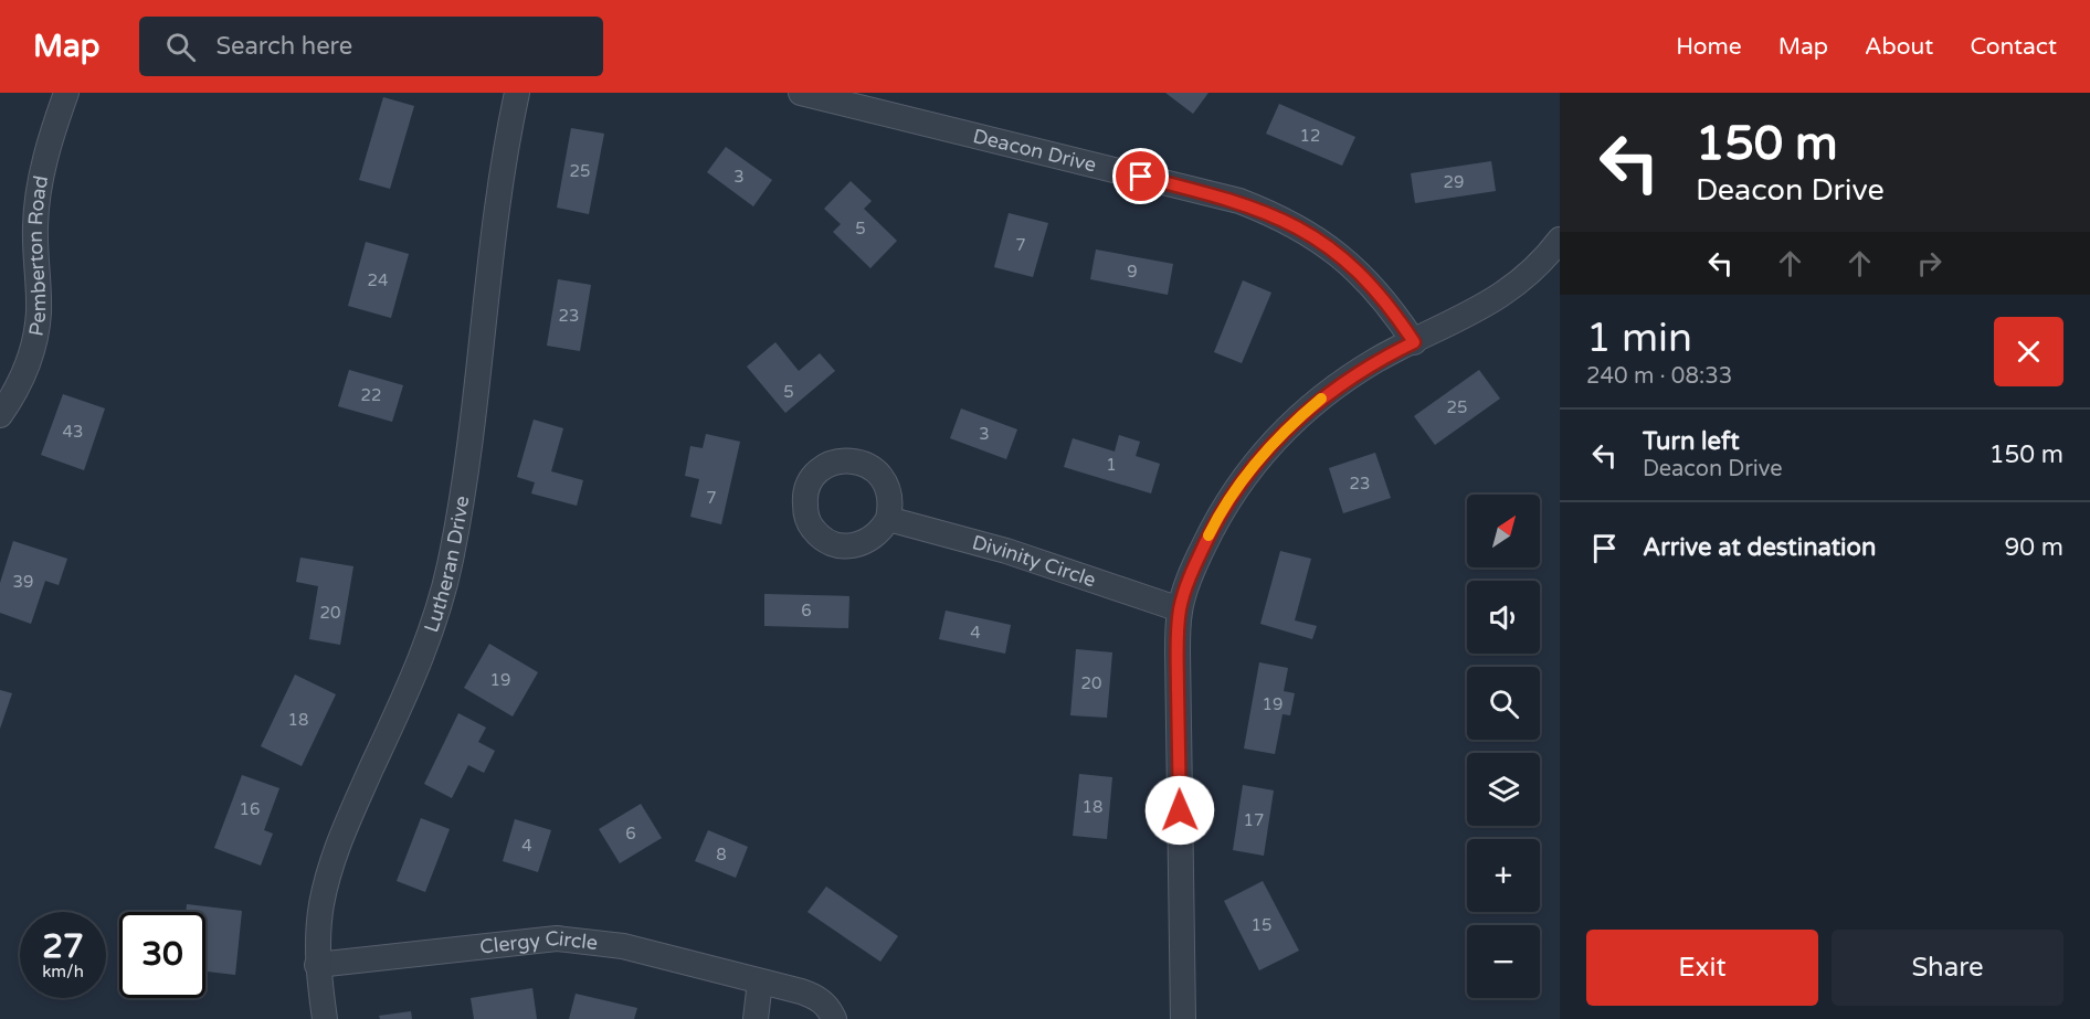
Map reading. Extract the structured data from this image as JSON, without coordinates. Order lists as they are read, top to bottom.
{
  "streets": {
    "street": [
      "Deacon Drive",
      "Pemberton Road",
      "Divinity Circle",
      "Lutheran Drive",
      "Clergy Circle"
    ]
  },
  "crossings": [
    ["Lutheran Drive", "Clergy Circle"]
  ],
  "house_numbers": [
    "12",
    "25",
    "3",
    "29",
    "5",
    "7",
    "9",
    "24",
    "23",
    "5",
    "22",
    "25",
    "43",
    "3",
    "1",
    "23",
    "7",
    "39",
    "6",
    "20",
    "4",
    "19",
    "20",
    "19",
    "18",
    "18",
    "16",
    "17",
    "6",
    "4",
    "8",
    "15"
  ],
  "north": "top right",
  "page": {
    "header": "Map",
    "search": "Search here",
    "nav": [
      "Home",
      "Map",
      "About",
      "Contact"
    ],
    "turn": ["150 m", "Deacon Drive"],
    "heading": ["1 min", "240 m · 08:33"],
    "list": [
      {
        "name": "Turn left",
        "note": "Deacon Drive",
        "value": "150 m"
      },
      {
        "name": "Arrive at destination",
        "value": "90 m"
      }
    ],
    "map_buttons": ["+", "−"],
    "speed": "27 km/h",
    "limit": "30",
    "buttons": ["Exit", "Share"]
  }
}
